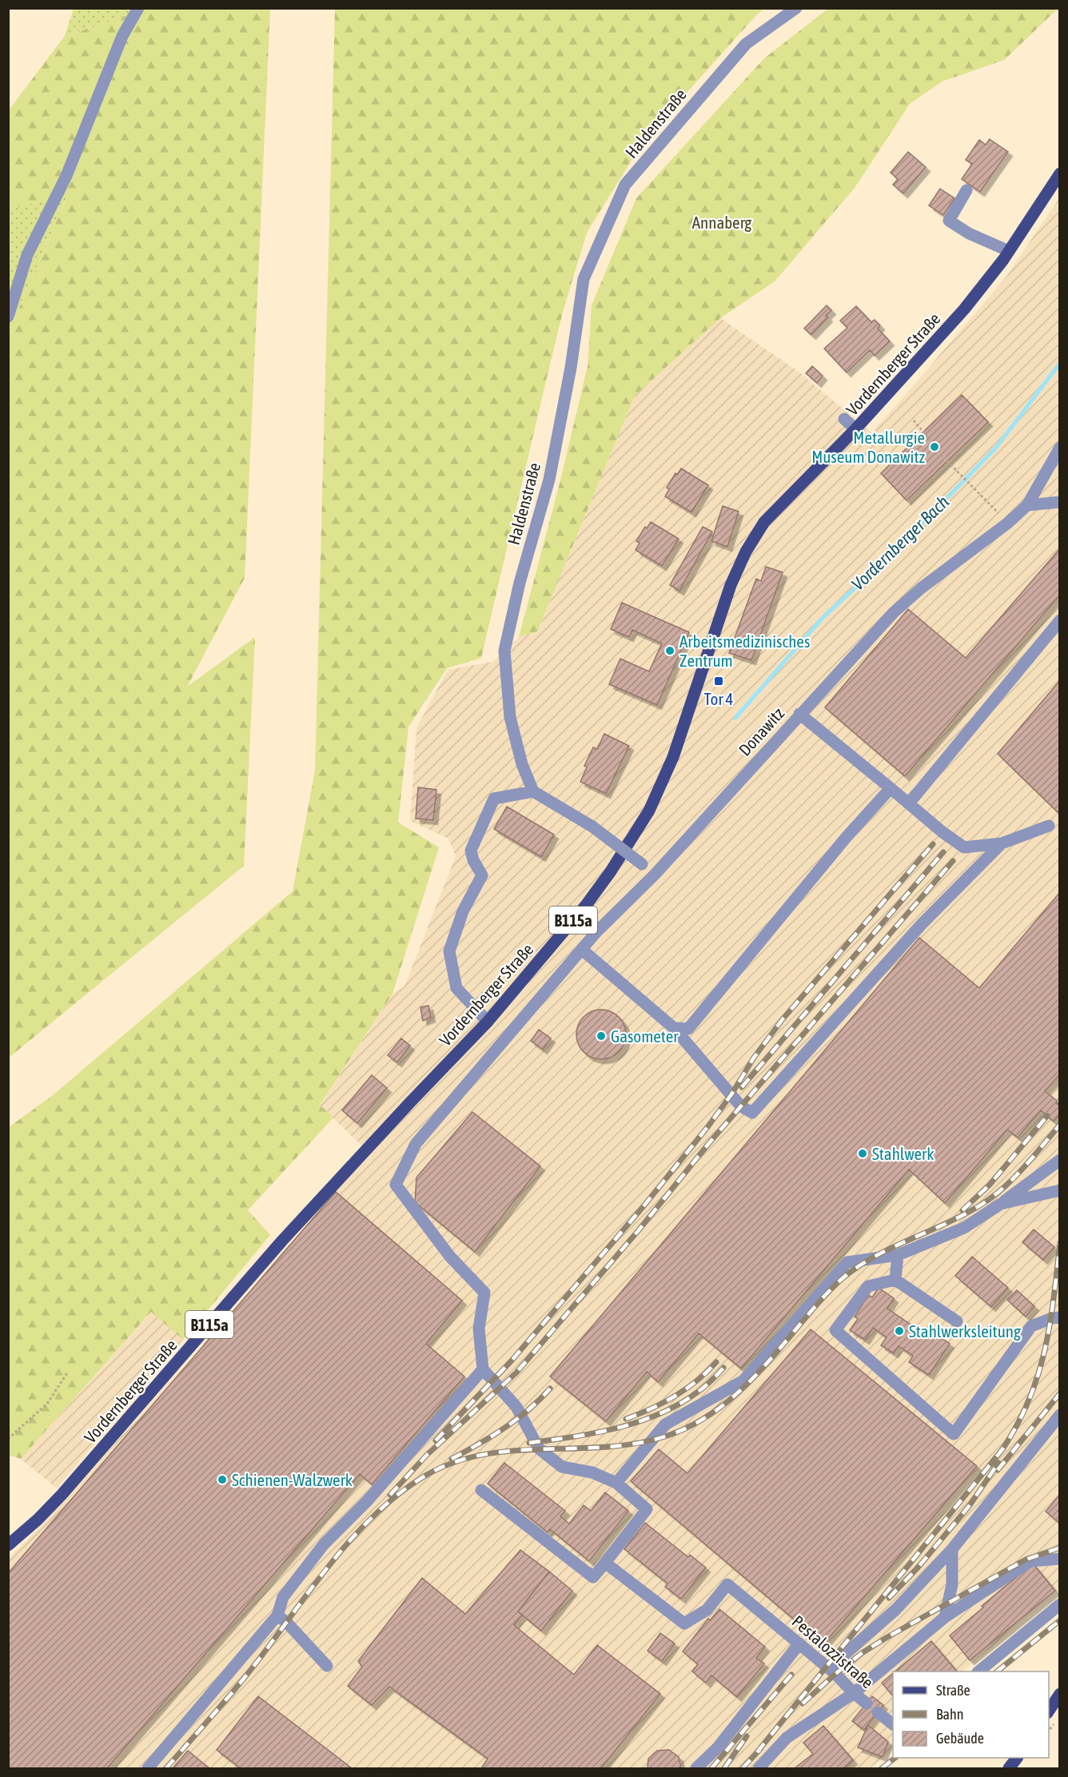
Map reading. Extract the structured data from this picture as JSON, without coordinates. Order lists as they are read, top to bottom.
{
  "streets": {
    "main road": ["Vordernberger Straße", "B115a"],
    "lane": ["Haldenstraße", "Donawitz", "Pestalozzistraße"]
  },
  "water": ["Vordernberger Bach"],
  "parks": ["Annaberg"],
  "places": {
    "other": [
      "Metallurgie Museum Donawitz",
      "Arbeitsmedizinisches Zentrum",
      "Gasometer",
      "Stahlwerk",
      "Stahlwerksleitung",
      "Schienen-Walzwerk"
    ],
    "transit": ["Tor 4"]
  },
  "legend": ["Straße", "Bahn", "Gebäude"]
}
